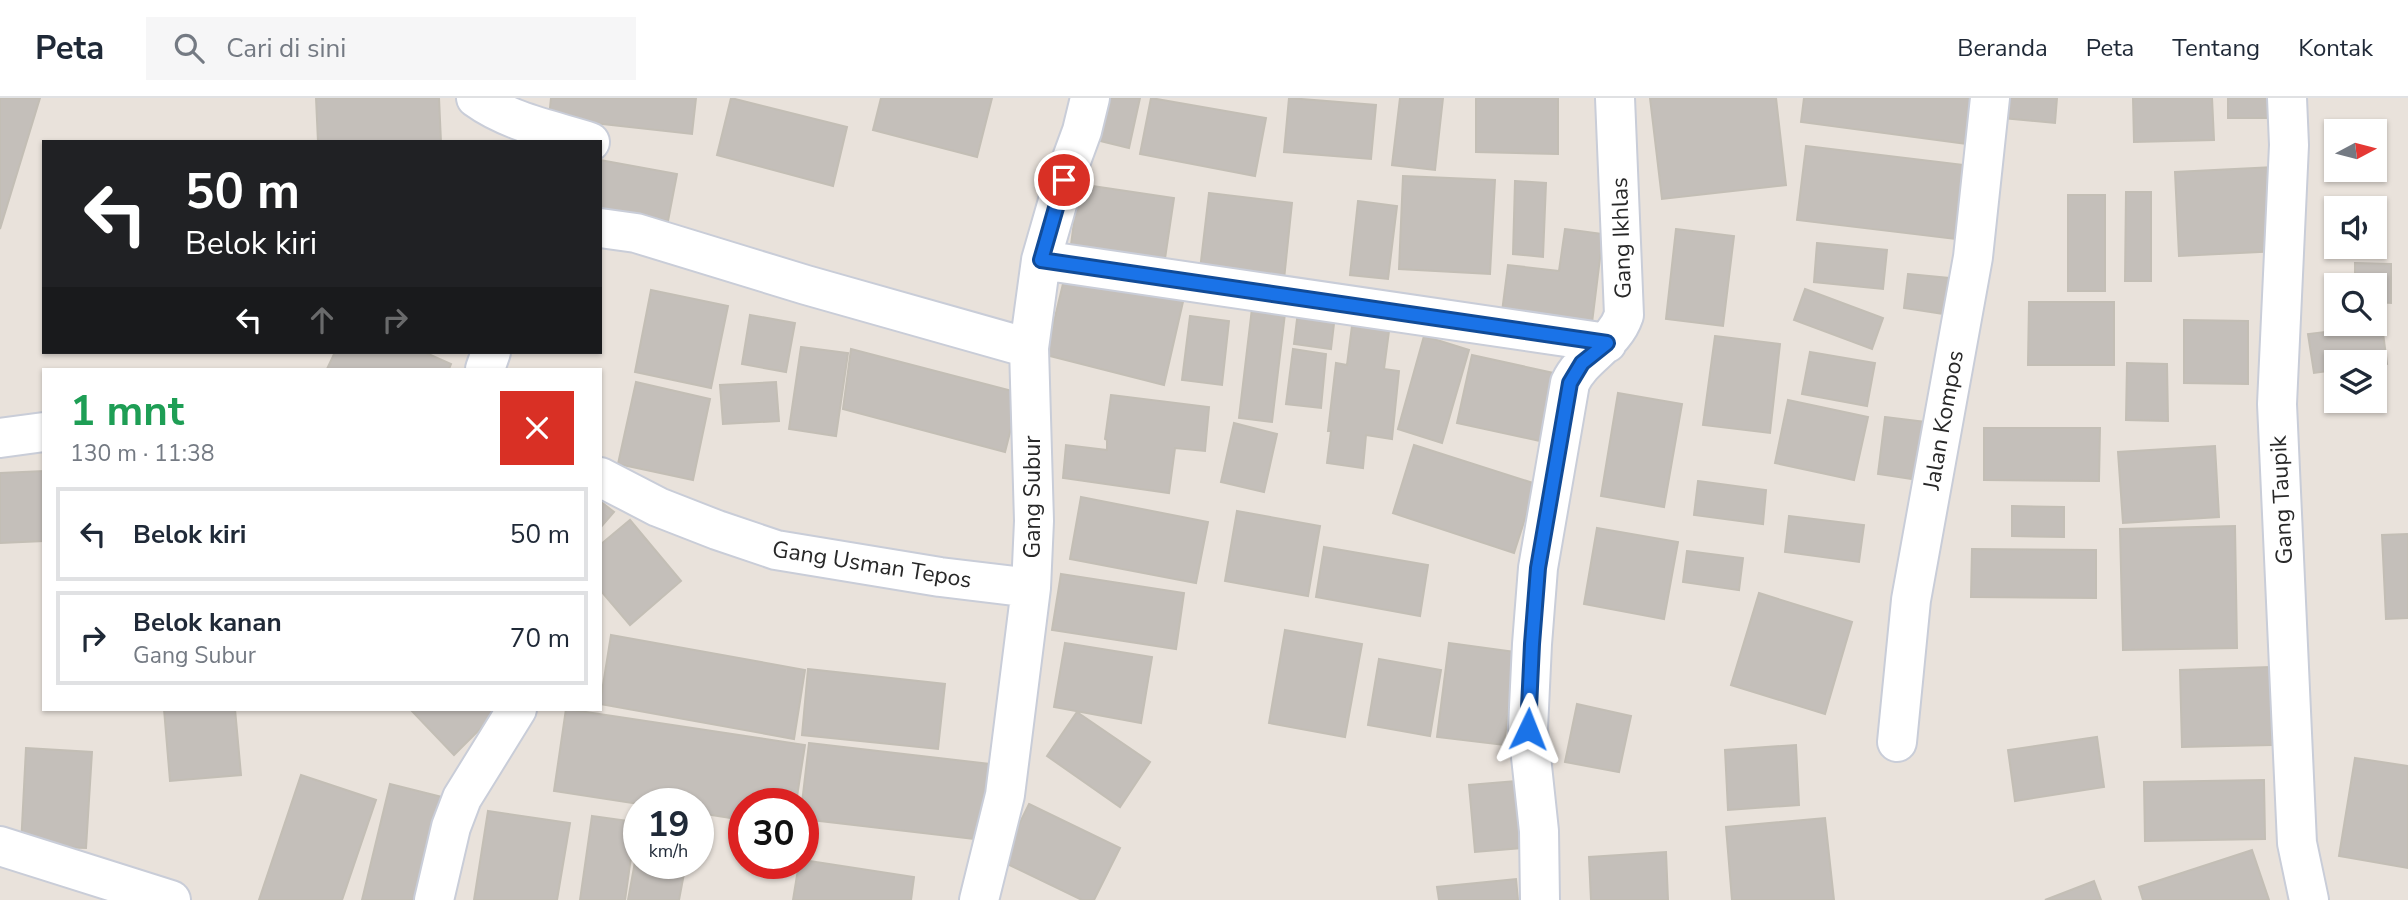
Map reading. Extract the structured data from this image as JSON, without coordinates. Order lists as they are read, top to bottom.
{
  "streets": {
    "street": [
      "Gang Ikhlas",
      "Jalan Kompos",
      "Gang Subur",
      "Gang Taupik",
      "Gang Usman Tepos"
    ]
  },
  "crossings": [
    ["Gang Subur", "Gang Usman Tepos"]
  ],
  "north": "right",
  "page": {
    "header": "Peta",
    "search": "Cari di sini",
    "nav": [
      "Beranda",
      "Peta",
      "Tentang",
      "Kontak"
    ],
    "turn": ["50 m", "Belok kiri"],
    "heading": ["1 mnt", "130 m · 11:38"],
    "list": [
      {
        "name": "Belok kiri",
        "value": "50 m"
      },
      {
        "name": "Belok kanan",
        "note": "Gang Subur",
        "value": "70 m"
      }
    ],
    "speed": "19 km/h",
    "limit": "30"
  }
}
